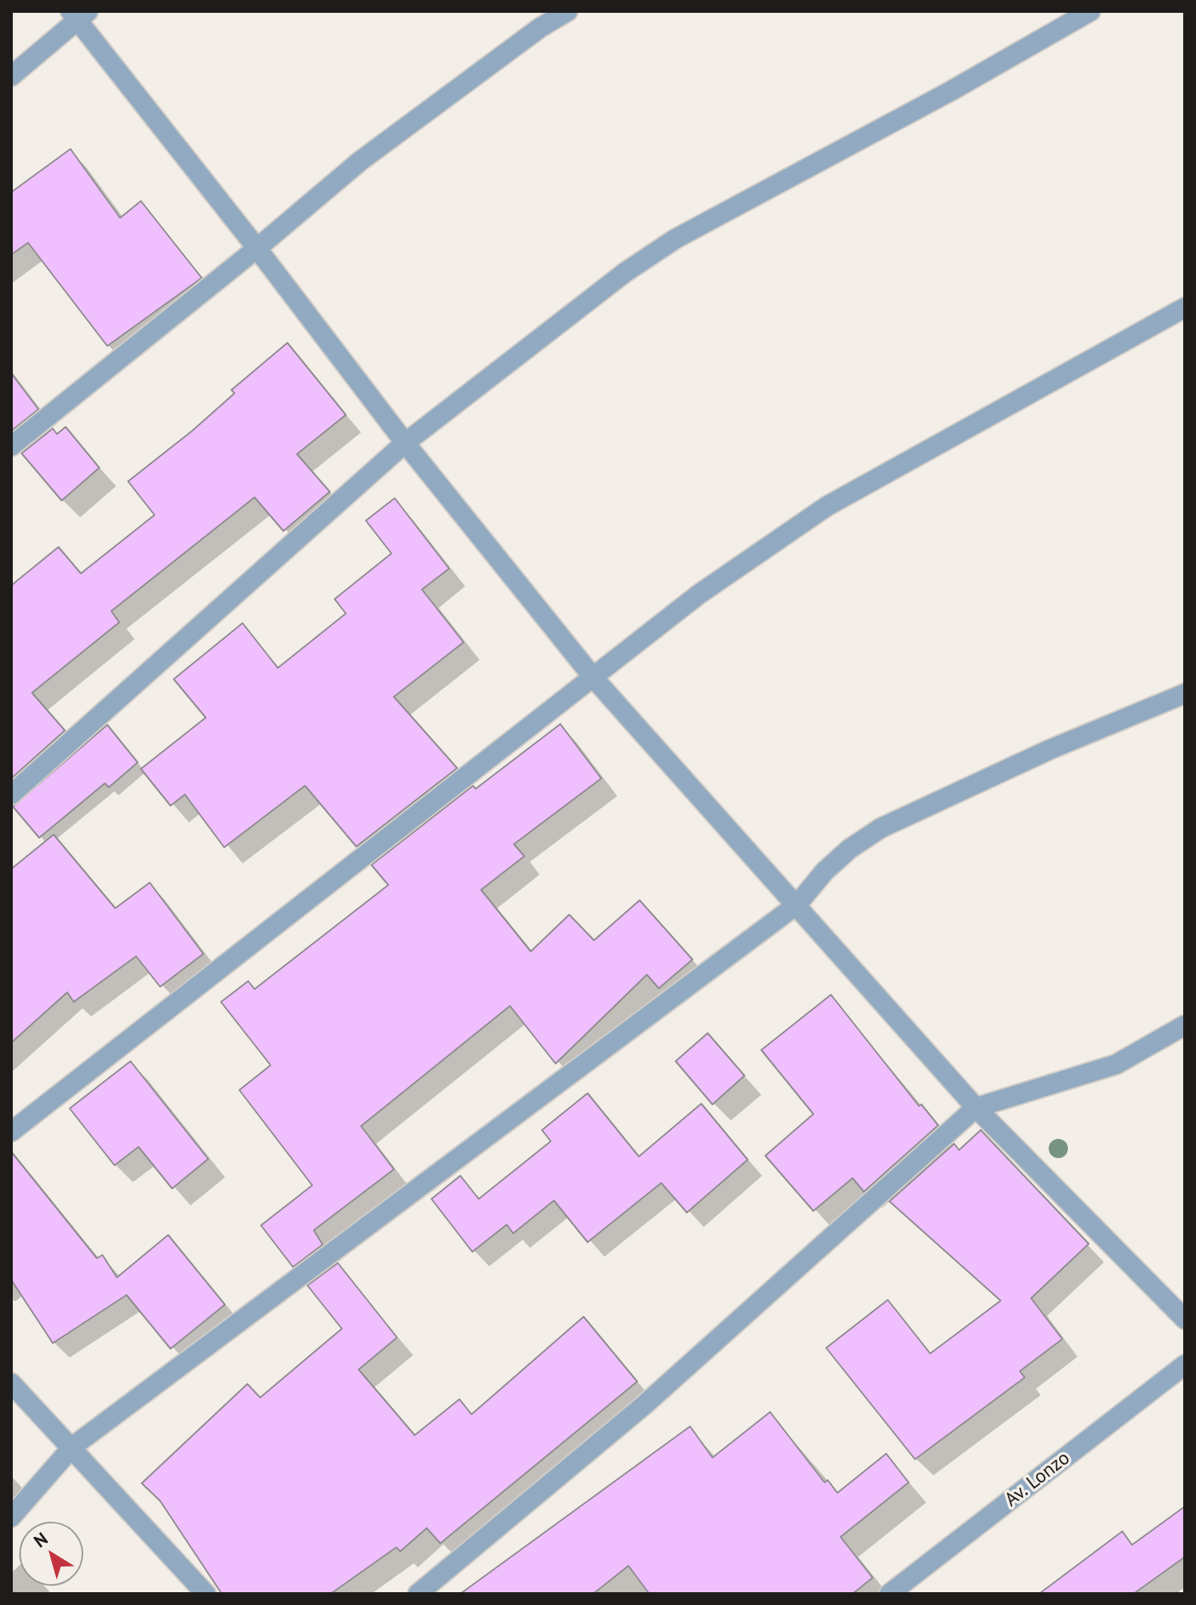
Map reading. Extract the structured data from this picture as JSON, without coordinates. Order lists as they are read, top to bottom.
{
  "streets": {
    "street": ["Av. Lonzo"]
  },
  "north": "top left"
}
